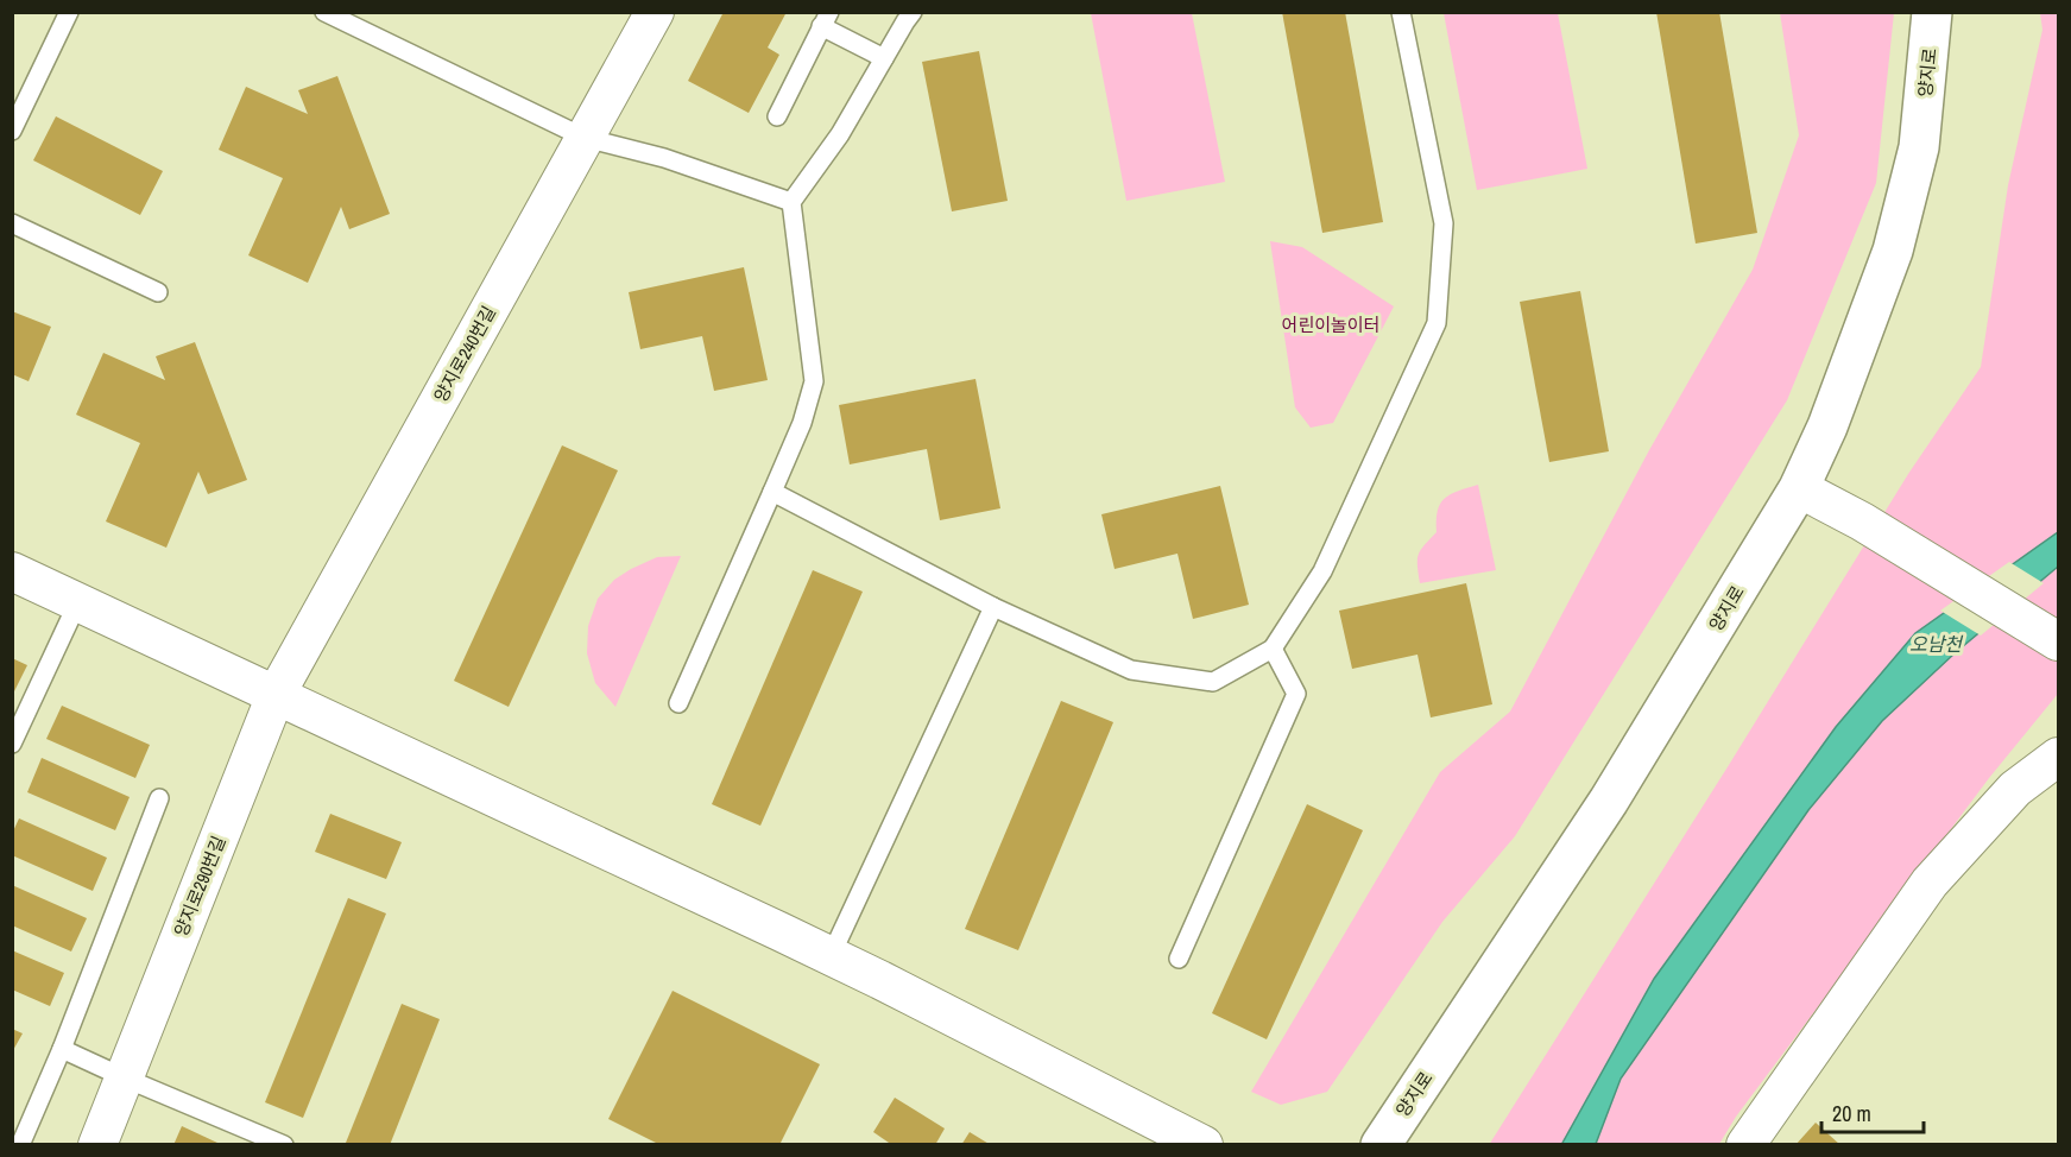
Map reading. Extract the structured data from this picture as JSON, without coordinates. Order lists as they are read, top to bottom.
{
  "streets": {
    "street": ["양지로", "양지로240번길", "양지로290번길"]
  },
  "crossings": [
    ["양지로240번길", "양지로290번길"]
  ],
  "water": ["오남천"],
  "parks": ["어린이놀이터"],
  "scale_bar": "20 m"
}
